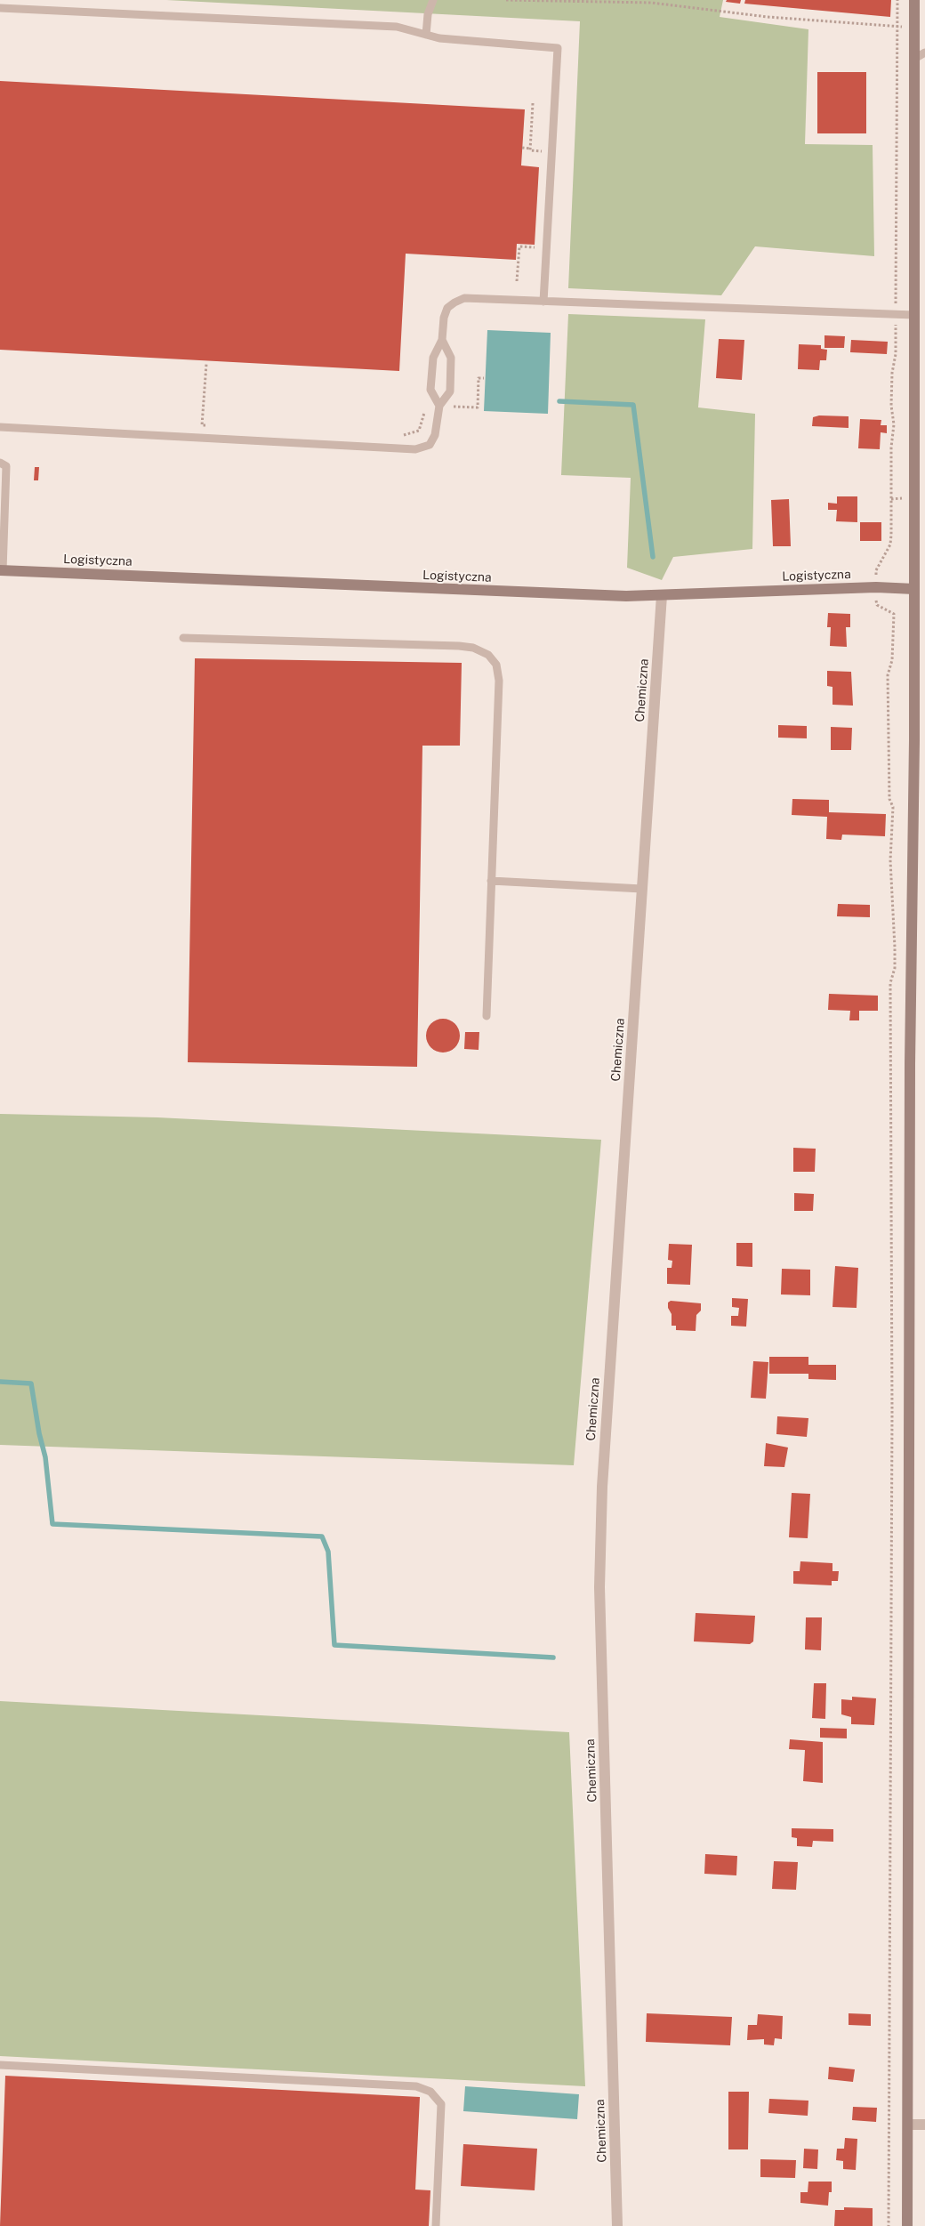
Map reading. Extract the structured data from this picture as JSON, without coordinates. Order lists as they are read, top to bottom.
{
  "streets": {
    "street": ["Logistyczna", "Chemiczna"]
  },
  "crossings": [
    ["Logistyczna", "Chemiczna"]
  ]
}
